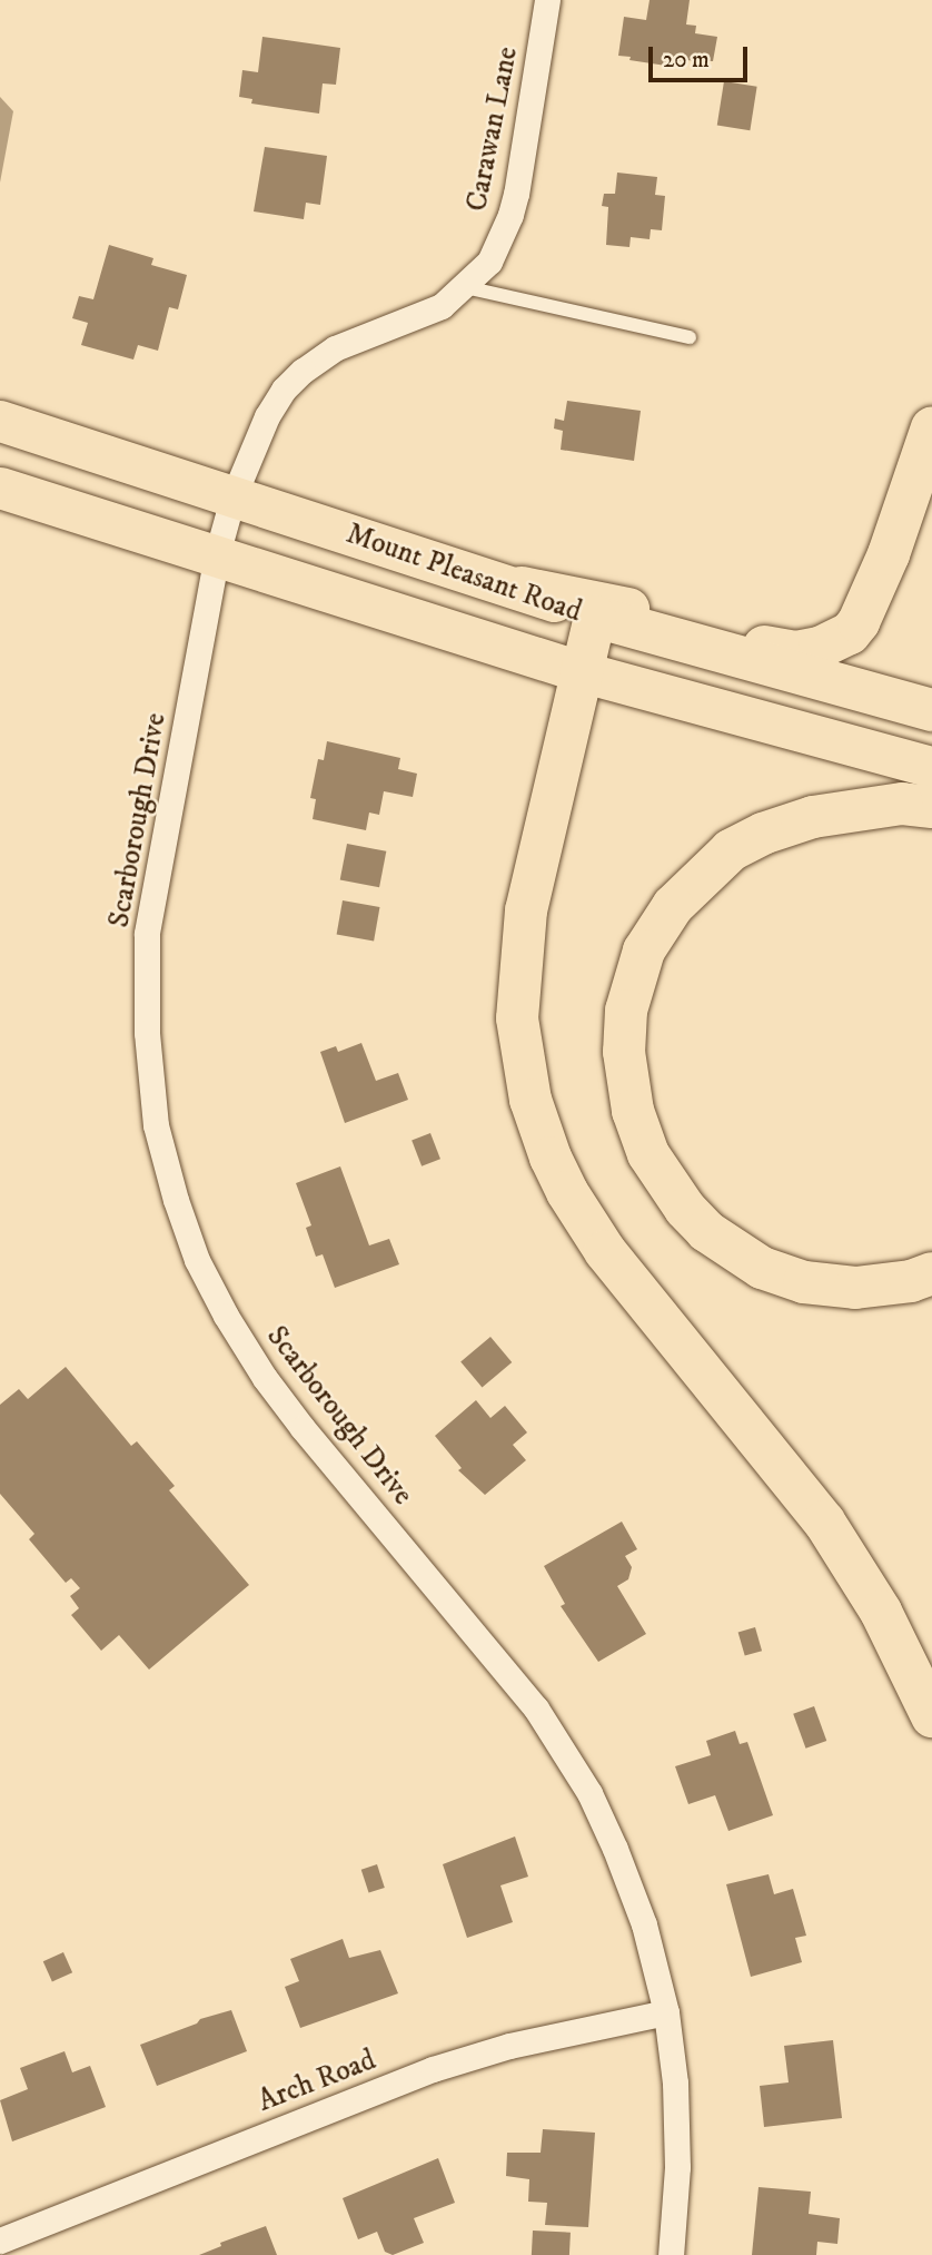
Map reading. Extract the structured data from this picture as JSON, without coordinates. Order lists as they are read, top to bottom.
{
  "streets": {
    "highway": ["Mount Pleasant Road"],
    "street": ["Carawan Lane", "Scarborough Drive", "Arch Road"]
  },
  "crossings": [
    ["Carawan Lane", "Mount Pleasant Road"],
    ["Carawan Lane", "Scarborough Drive"],
    ["Mount Pleasant Road", "Scarborough Drive"],
    ["Scarborough Drive", "Arch Road"]
  ],
  "scale_bar": "20 m"
}
